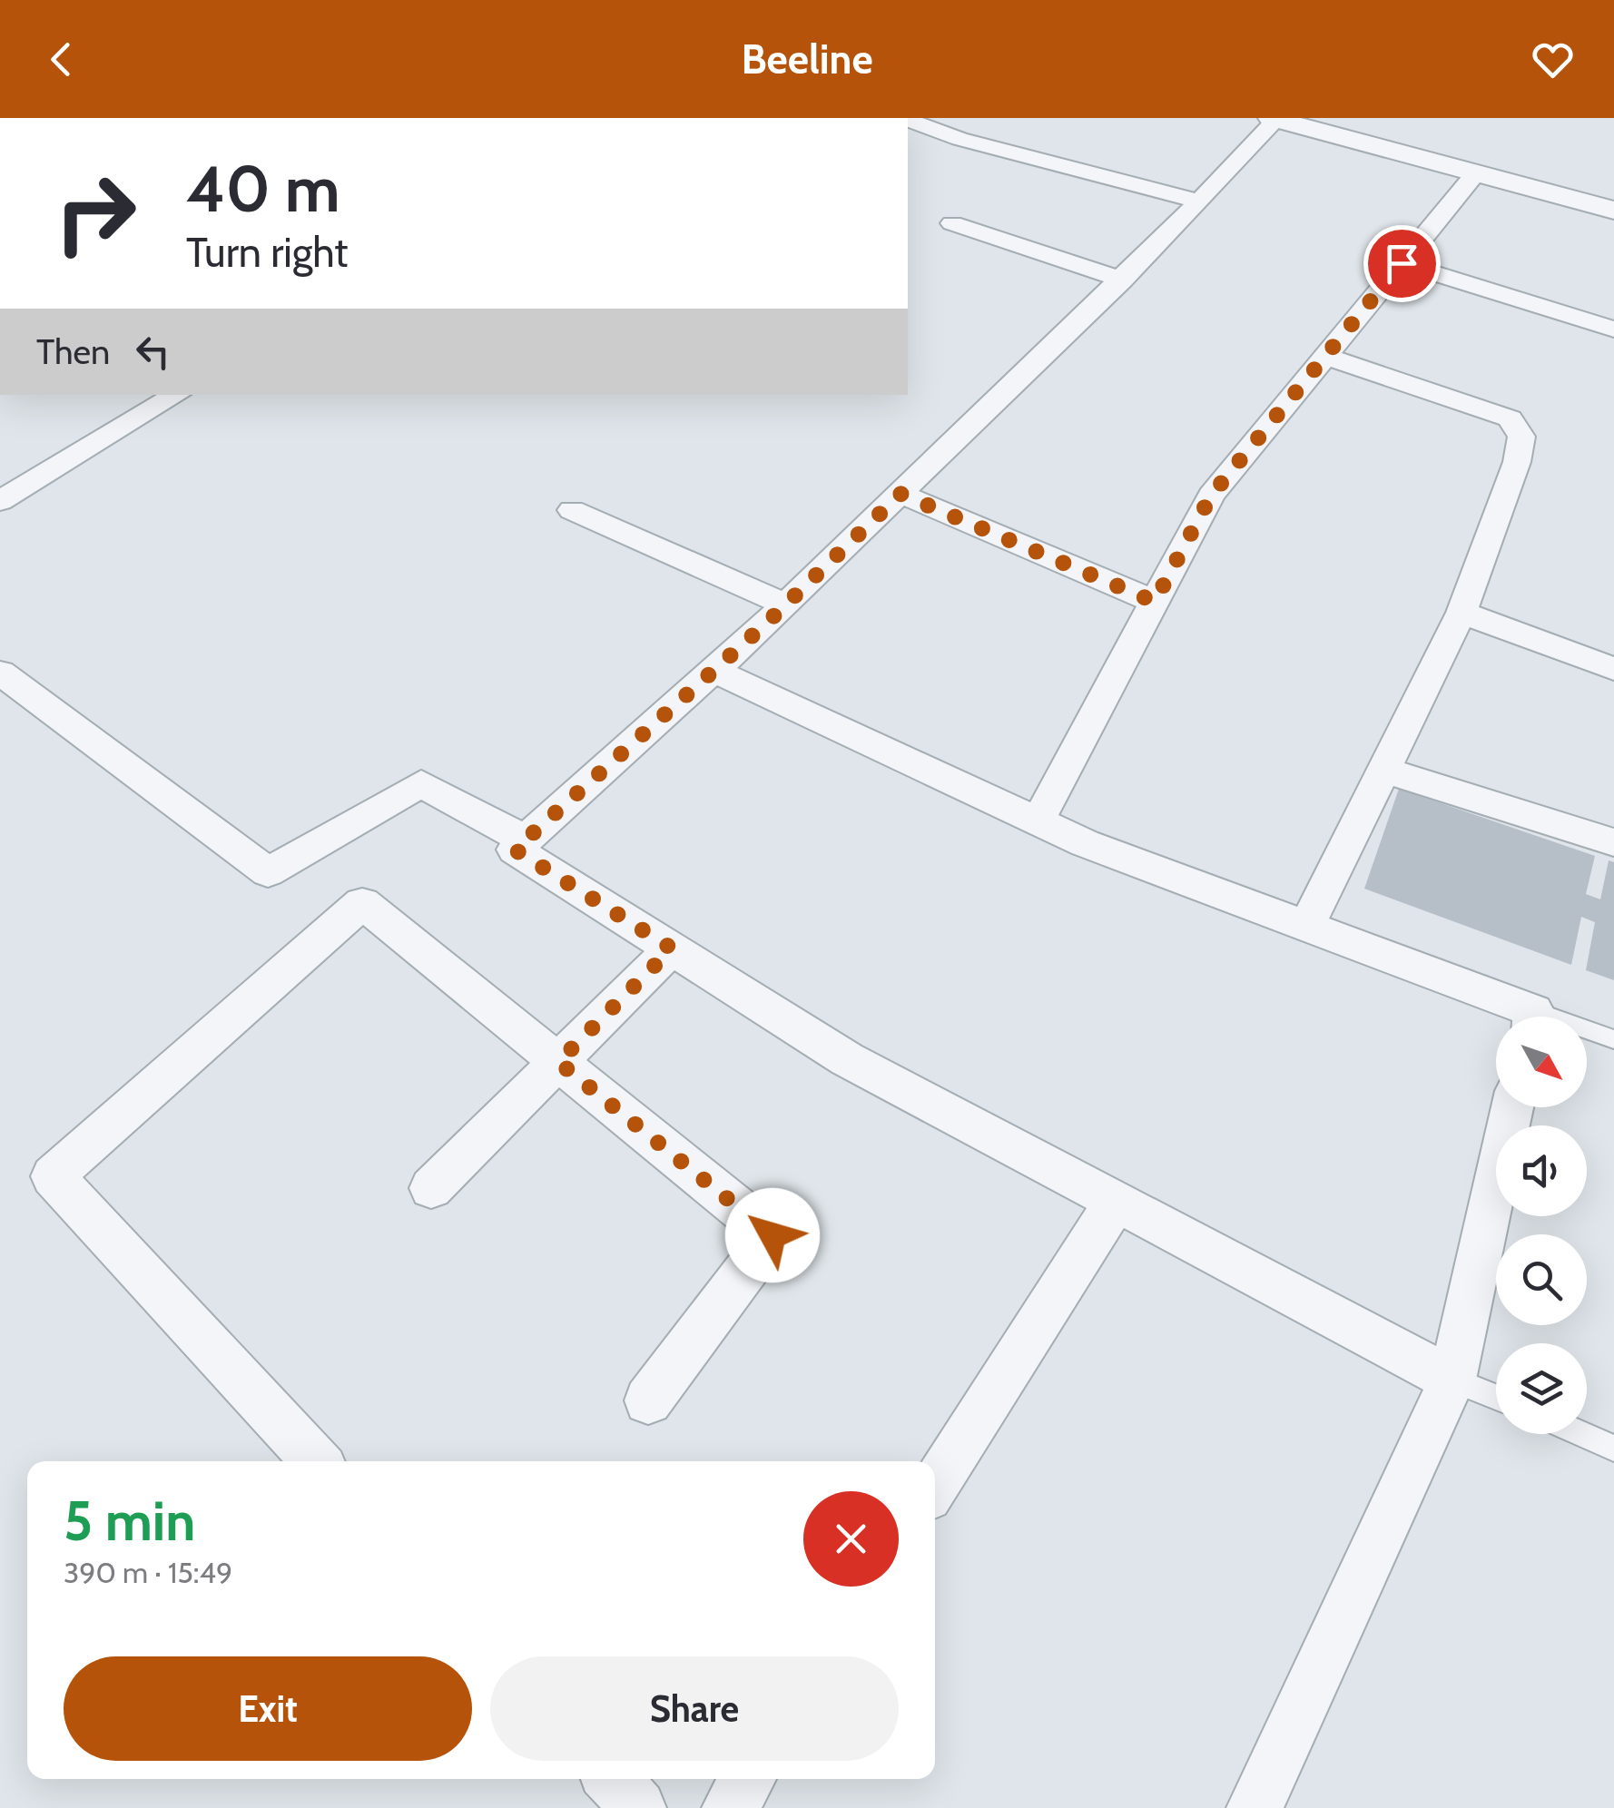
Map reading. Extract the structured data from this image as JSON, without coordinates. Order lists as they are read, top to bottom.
{
  "north": "bottom right",
  "page": {
    "header": "Beeline",
    "turn": ["40 m", "Turn right"],
    "then": "Then",
    "heading": ["5 min", "390 m · 15:49"],
    "buttons": ["Exit", "Share"]
  }
}
